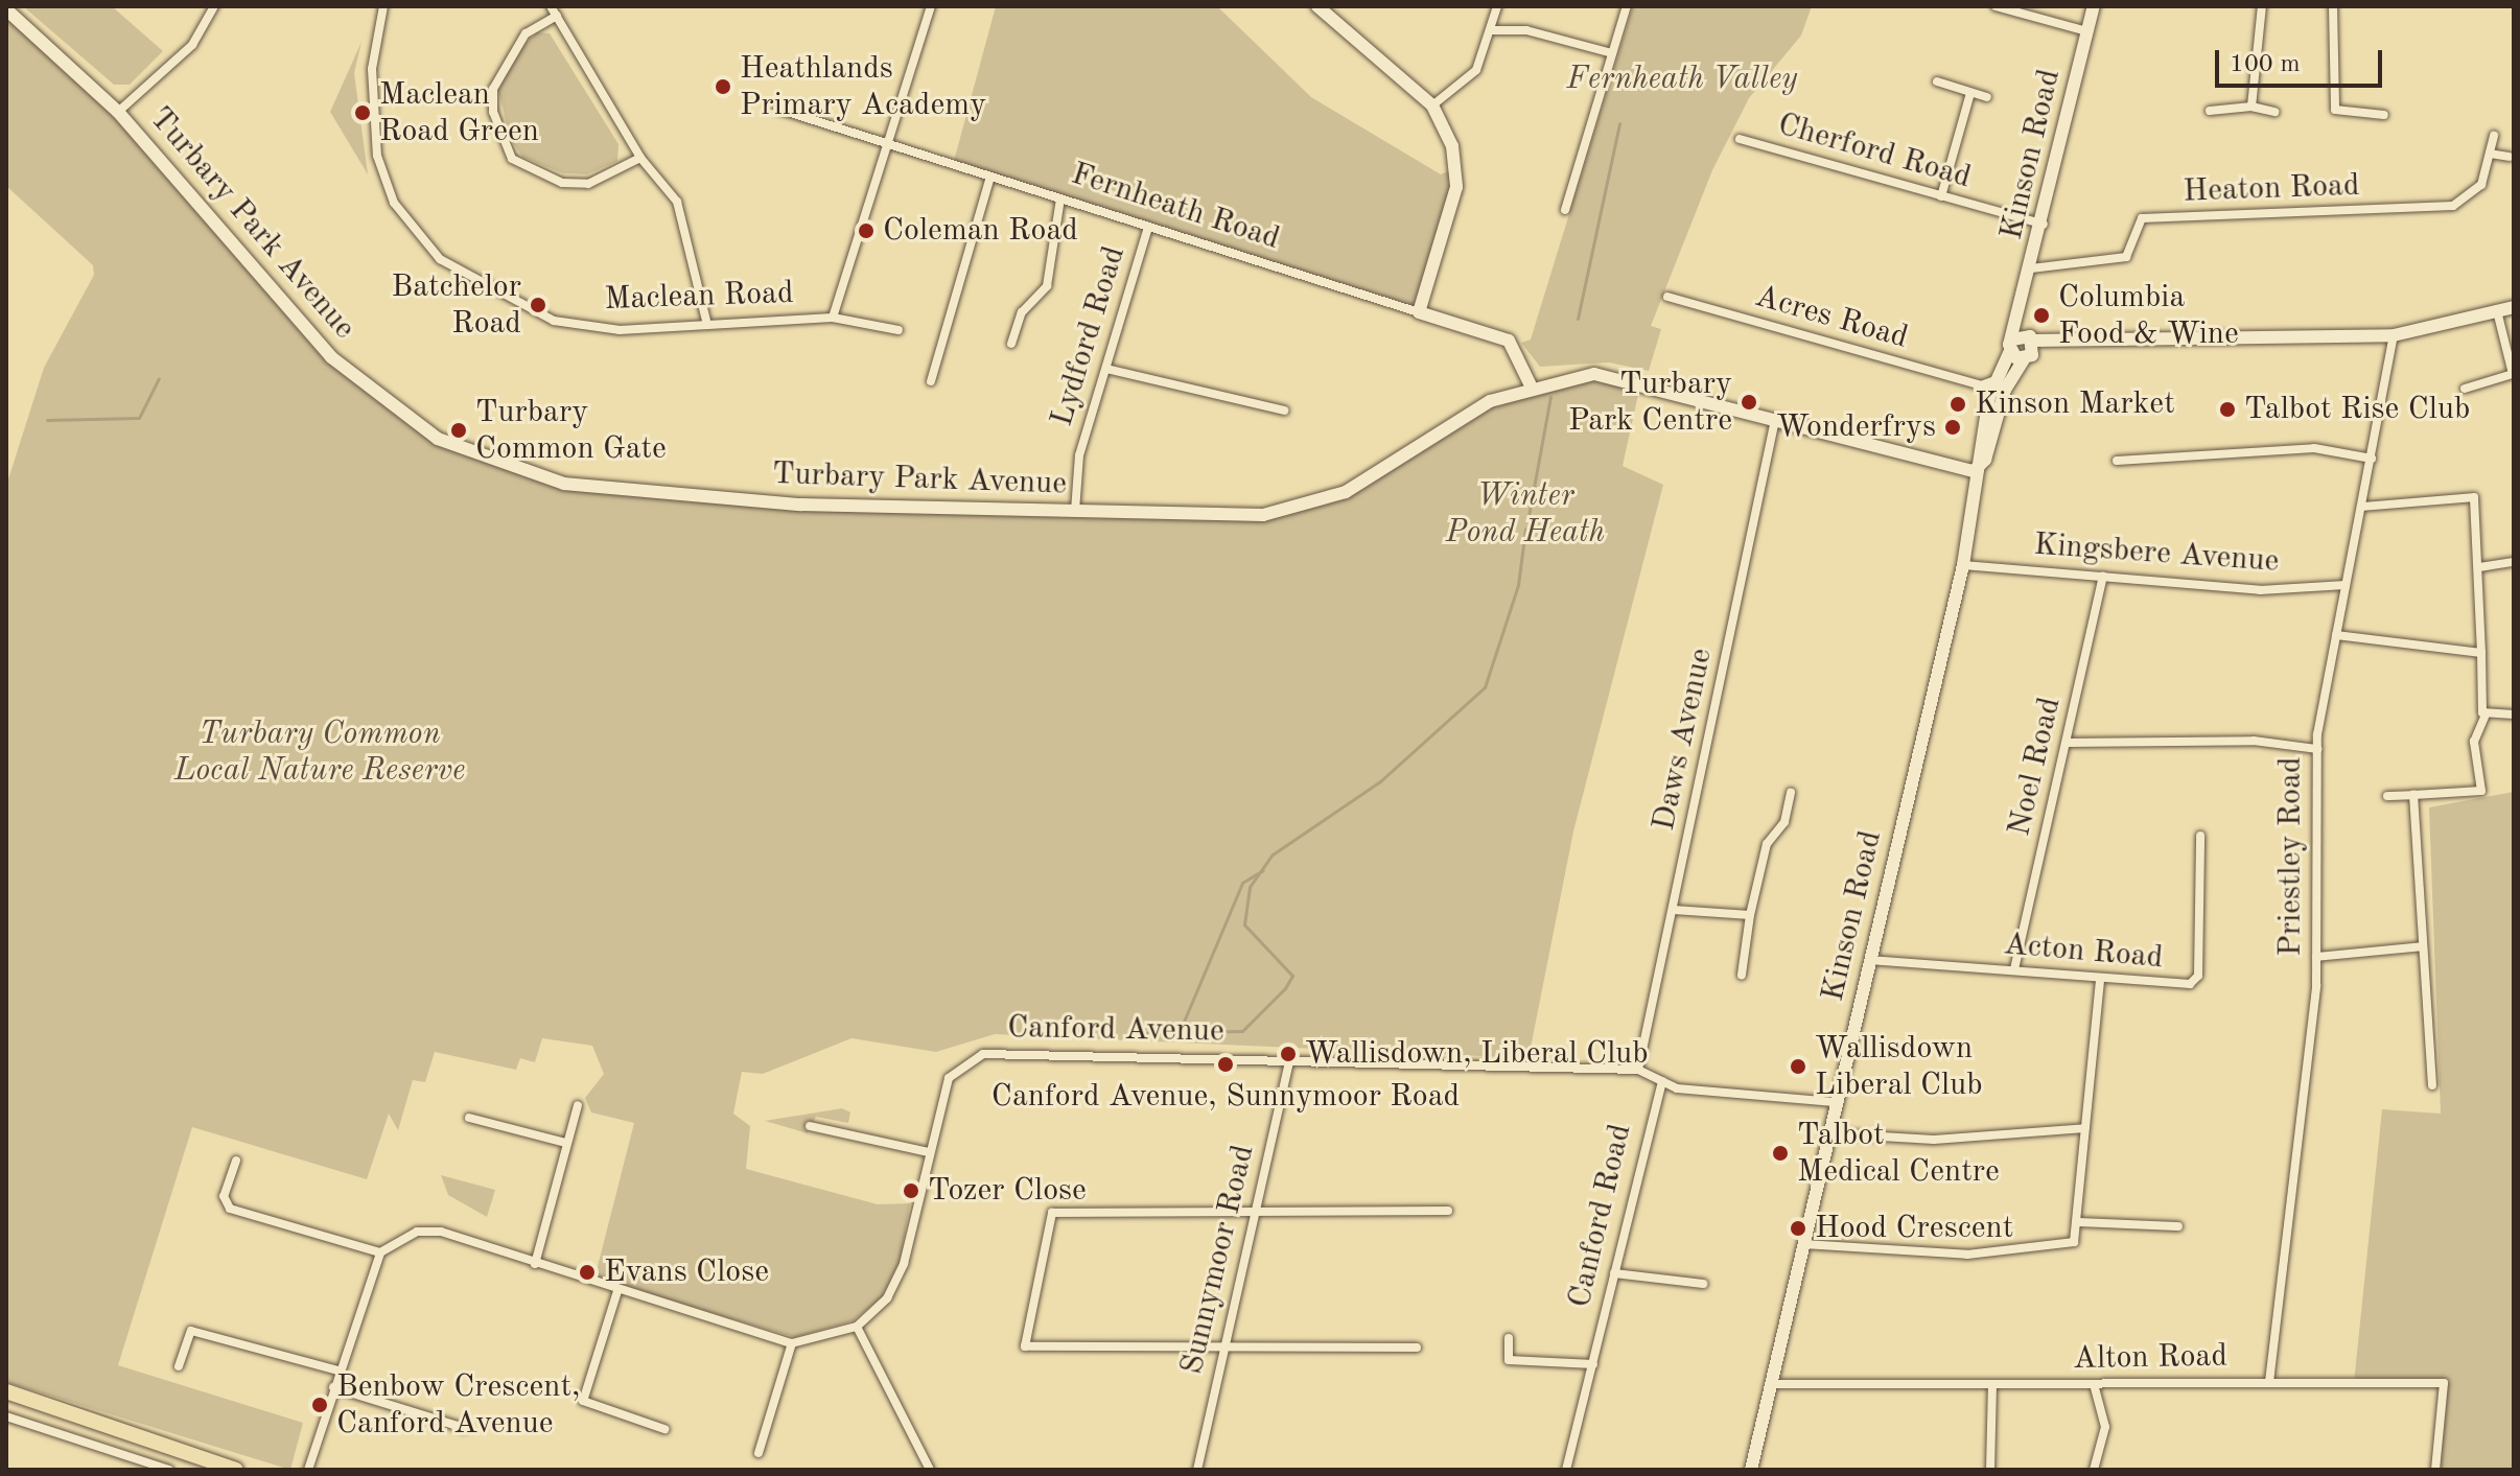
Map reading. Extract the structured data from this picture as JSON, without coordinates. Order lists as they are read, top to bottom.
{
  "streets": {
    "street": [
      "Cherford Road",
      "Kinson Road",
      "Heaton Road",
      "Fernheath Road",
      "Turbary Park Avenue",
      "Maclean Road",
      "Acres Road",
      "Lydford Road",
      "Kingsbere Avenue",
      "Daws Avenue",
      "Noel Road",
      "Priestley Road",
      "Acton Road",
      "Canford Avenue",
      "Canford Road",
      "Sunnymoor Road",
      "Alton Road"
    ]
  },
  "crossings": [
    ["Cherford Road", "Kinson Road"],
    ["Kinson Road", "Heaton Road"],
    ["Kinson Road", "Turbary Park Avenue"],
    ["Kinson Road", "Acres Road"],
    ["Kinson Road", "Kingsbere Avenue"],
    ["Kinson Road", "Acton Road"],
    ["Kinson Road", "Canford Avenue"],
    ["Kinson Road", "Alton Road"],
    ["Fernheath Road", "Turbary Park Avenue"],
    ["Fernheath Road", "Lydford Road"],
    ["Turbary Park Avenue", "Lydford Road"],
    ["Turbary Park Avenue", "Daws Avenue"],
    ["Kingsbere Avenue", "Noel Road"],
    ["Kingsbere Avenue", "Priestley Road"],
    ["Daws Avenue", "Canford Avenue"],
    ["Noel Road", "Acton Road"],
    ["Priestley Road", "Alton Road"],
    ["Canford Avenue", "Canford Road"],
    ["Canford Avenue", "Sunnymoor Road"]
  ],
  "parks": ["Fernheath Valley", "Winter Pond Heath", "Turbary Common Local Nature Reserve"],
  "places": [
    "Heathlands Primary Academy",
    "Maclean Road Green",
    "Coleman Road",
    "Batchelor Road",
    "Columbia Food & Wine",
    "Turbary Park Centre",
    "Kinson Market",
    "Talbot Rise Club",
    "Wonderfrys",
    "Turbary Common Gate",
    "Wallisdown, Liberal Club",
    "Canford Avenue, Sunnymoor Road",
    "Wallisdown Liberal Club",
    "Talbot Medical Centre",
    "Tozer Close",
    "Hood Crescent",
    "Evans Close",
    "Benbow Crescent, Canford Avenue"
  ],
  "scale_bar": "100 m"
}
